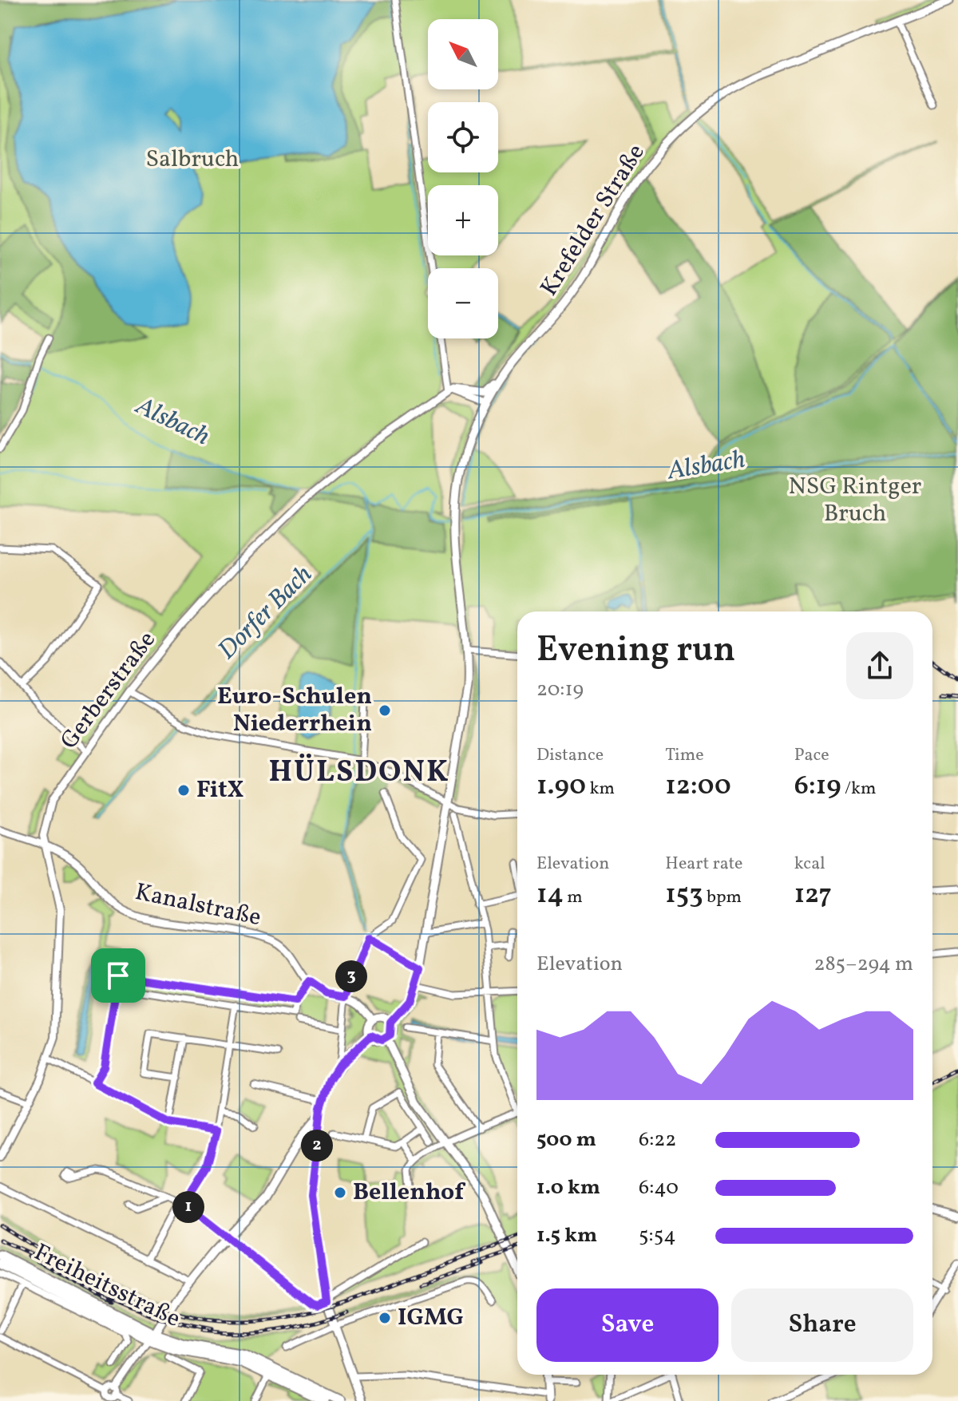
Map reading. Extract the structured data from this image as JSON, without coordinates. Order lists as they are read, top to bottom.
{
  "streets": {
    "main road": ["Krefelder Straße", "Freiheitsstraße"],
    "street": ["Gerberstraße", "Kanalstraße"]
  },
  "crossings": [
    ["Krefelder Straße", "Kanalstraße"],
    ["Gerberstraße", "Kanalstraße"]
  ],
  "districts": ["HÜLSDONK"],
  "water": ["Alsbach", "Dorfer Bach"],
  "parks": ["Salbruch", "NSG Rintger Bruch"],
  "places": [
    "Euro-Schulen Niederrhein",
    "FitX",
    "Bellenhof",
    "IGMG"
  ],
  "north": "top left",
  "page": {
    "map_buttons": ["+", "−"],
    "heading": ["Evening run", "20:19"],
    "stats": [
      ["Distance", "1.90 km"],
      ["Time", "12:00"],
      ["Pace", "6:19 /km"],
      ["Elevation", "14 m"],
      ["Heart rate", "153 bpm"],
      ["kcal", "127"]
    ],
    "chart": ["Elevation", "285–294 m"],
    "pins": ["3", "2", "1"],
    "list": [
      {
        "name": "500 m",
        "note": "6:22"
      },
      {
        "name": "1.0 km",
        "note": "6:40"
      },
      {
        "name": "1.5 km",
        "note": "5:54"
      }
    ],
    "buttons": ["Save", "Share"]
  }
}
